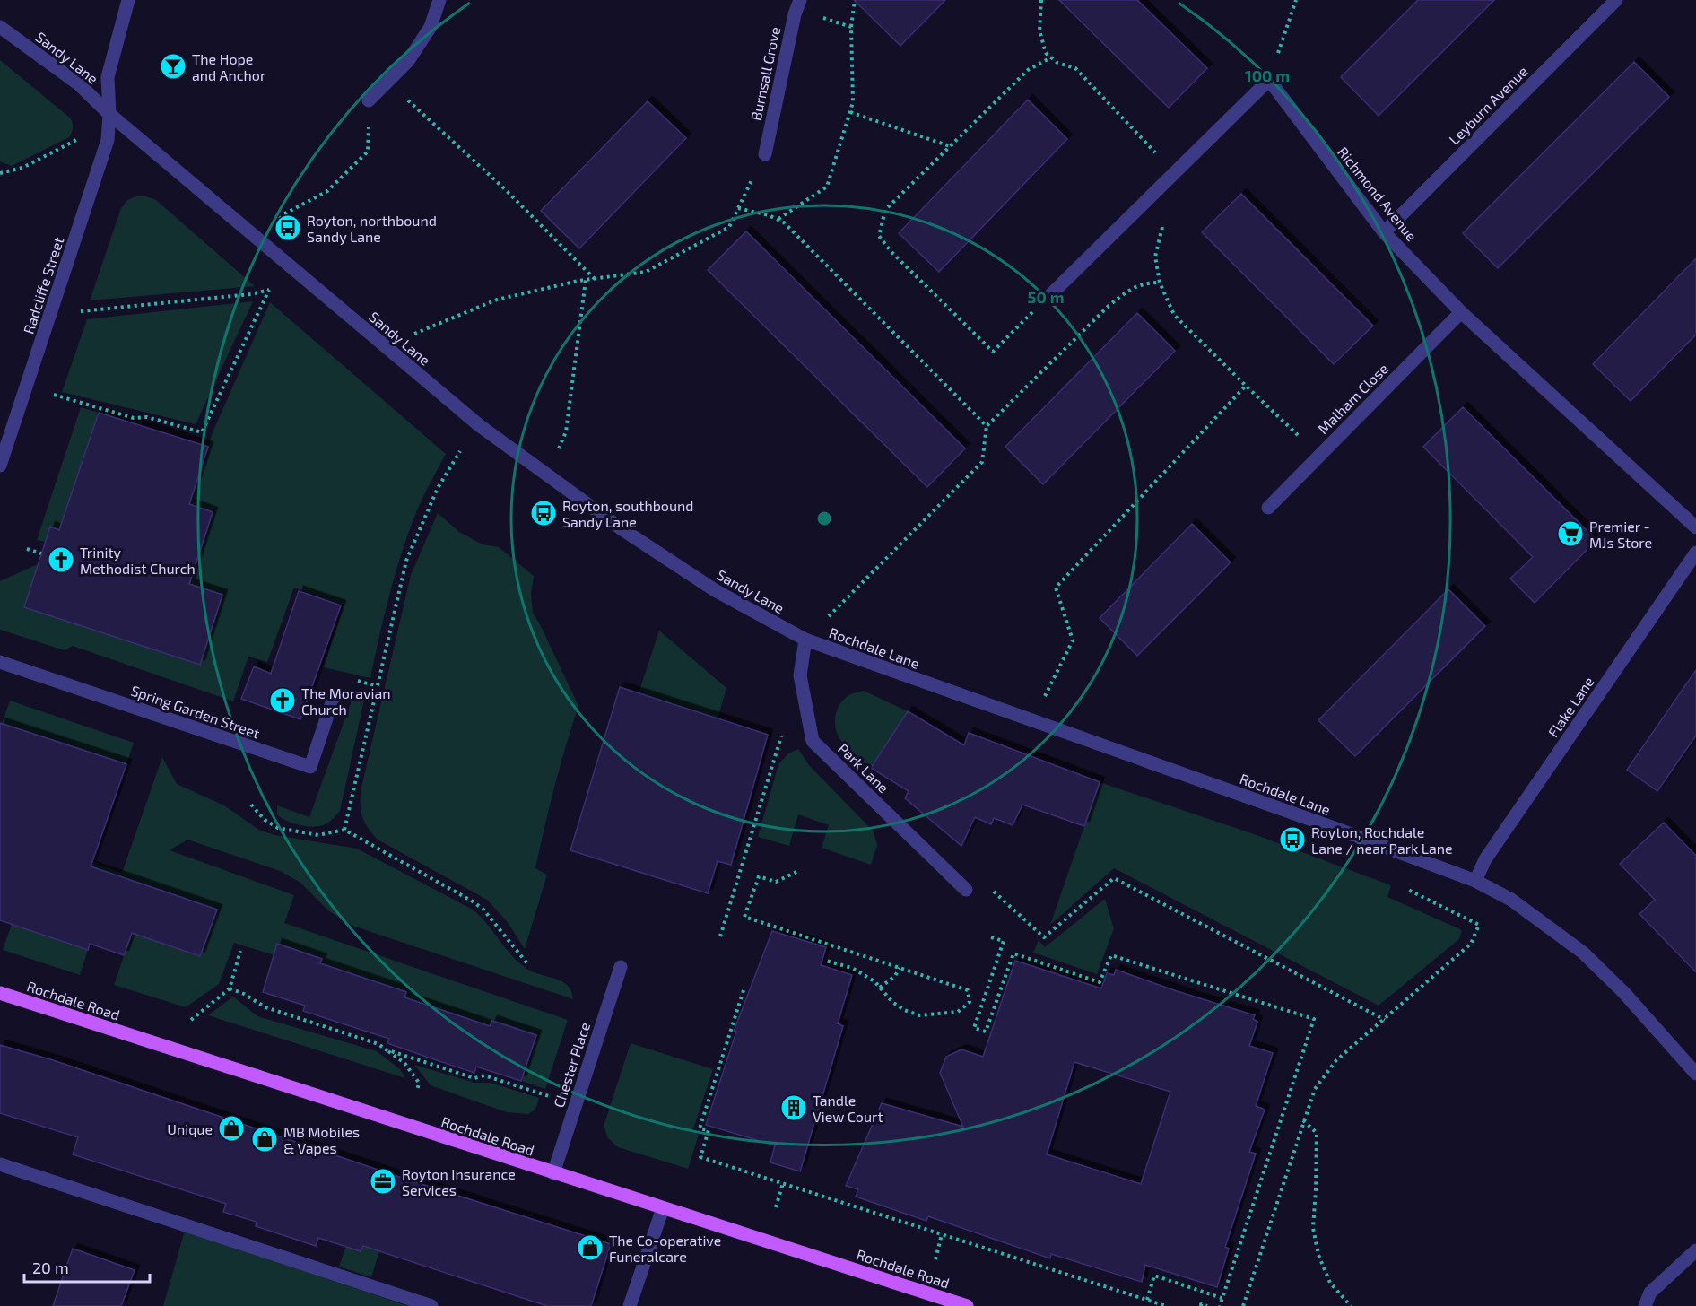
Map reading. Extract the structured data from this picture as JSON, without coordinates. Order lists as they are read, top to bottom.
{
  "streets": {
    "main road": ["Rochdale Road"],
    "street": [
      "Sandy Lane",
      "Burnsall Grove",
      "Leyburn Avenue",
      "Richmond Avenue",
      "Radcliffe Street",
      "Malham Close",
      "Rochdale Lane",
      "Flake Lane",
      "Spring Garden Street",
      "Park Lane",
      "Chester Place"
    ]
  },
  "crossings": [
    ["Sandy Lane", "Radcliffe Street"],
    ["Sandy Lane", "Rochdale Lane"],
    ["Sandy Lane", "Park Lane"],
    ["Leyburn Avenue", "Richmond Avenue"],
    ["Richmond Avenue", "Malham Close"],
    ["Rochdale Lane", "Flake Lane"],
    ["Rochdale Lane", "Park Lane"],
    ["Rochdale Road", "Chester Place"]
  ],
  "places": {
    "bar": ["The Hope and Anchor"],
    "bus stop": ["Royton, northbound Sandy Lane", "Royton, southbound Sandy Lane", "Royton, Rochdale Lane / near Park Lane"],
    "supermarket": ["Premier - MJs Store"],
    "church": ["Trinity Methodist Church", "The Moravian Church"],
    "building": ["Tandle View Court"],
    "shop": ["Unique", "MB Mobiles & Vapes", "The Co-operative Funeralcare"],
    "office": ["Royton Insurance Services"]
  },
  "scale_bar": "20 m",
  "rings": ["100 m", "50 m"]
}
